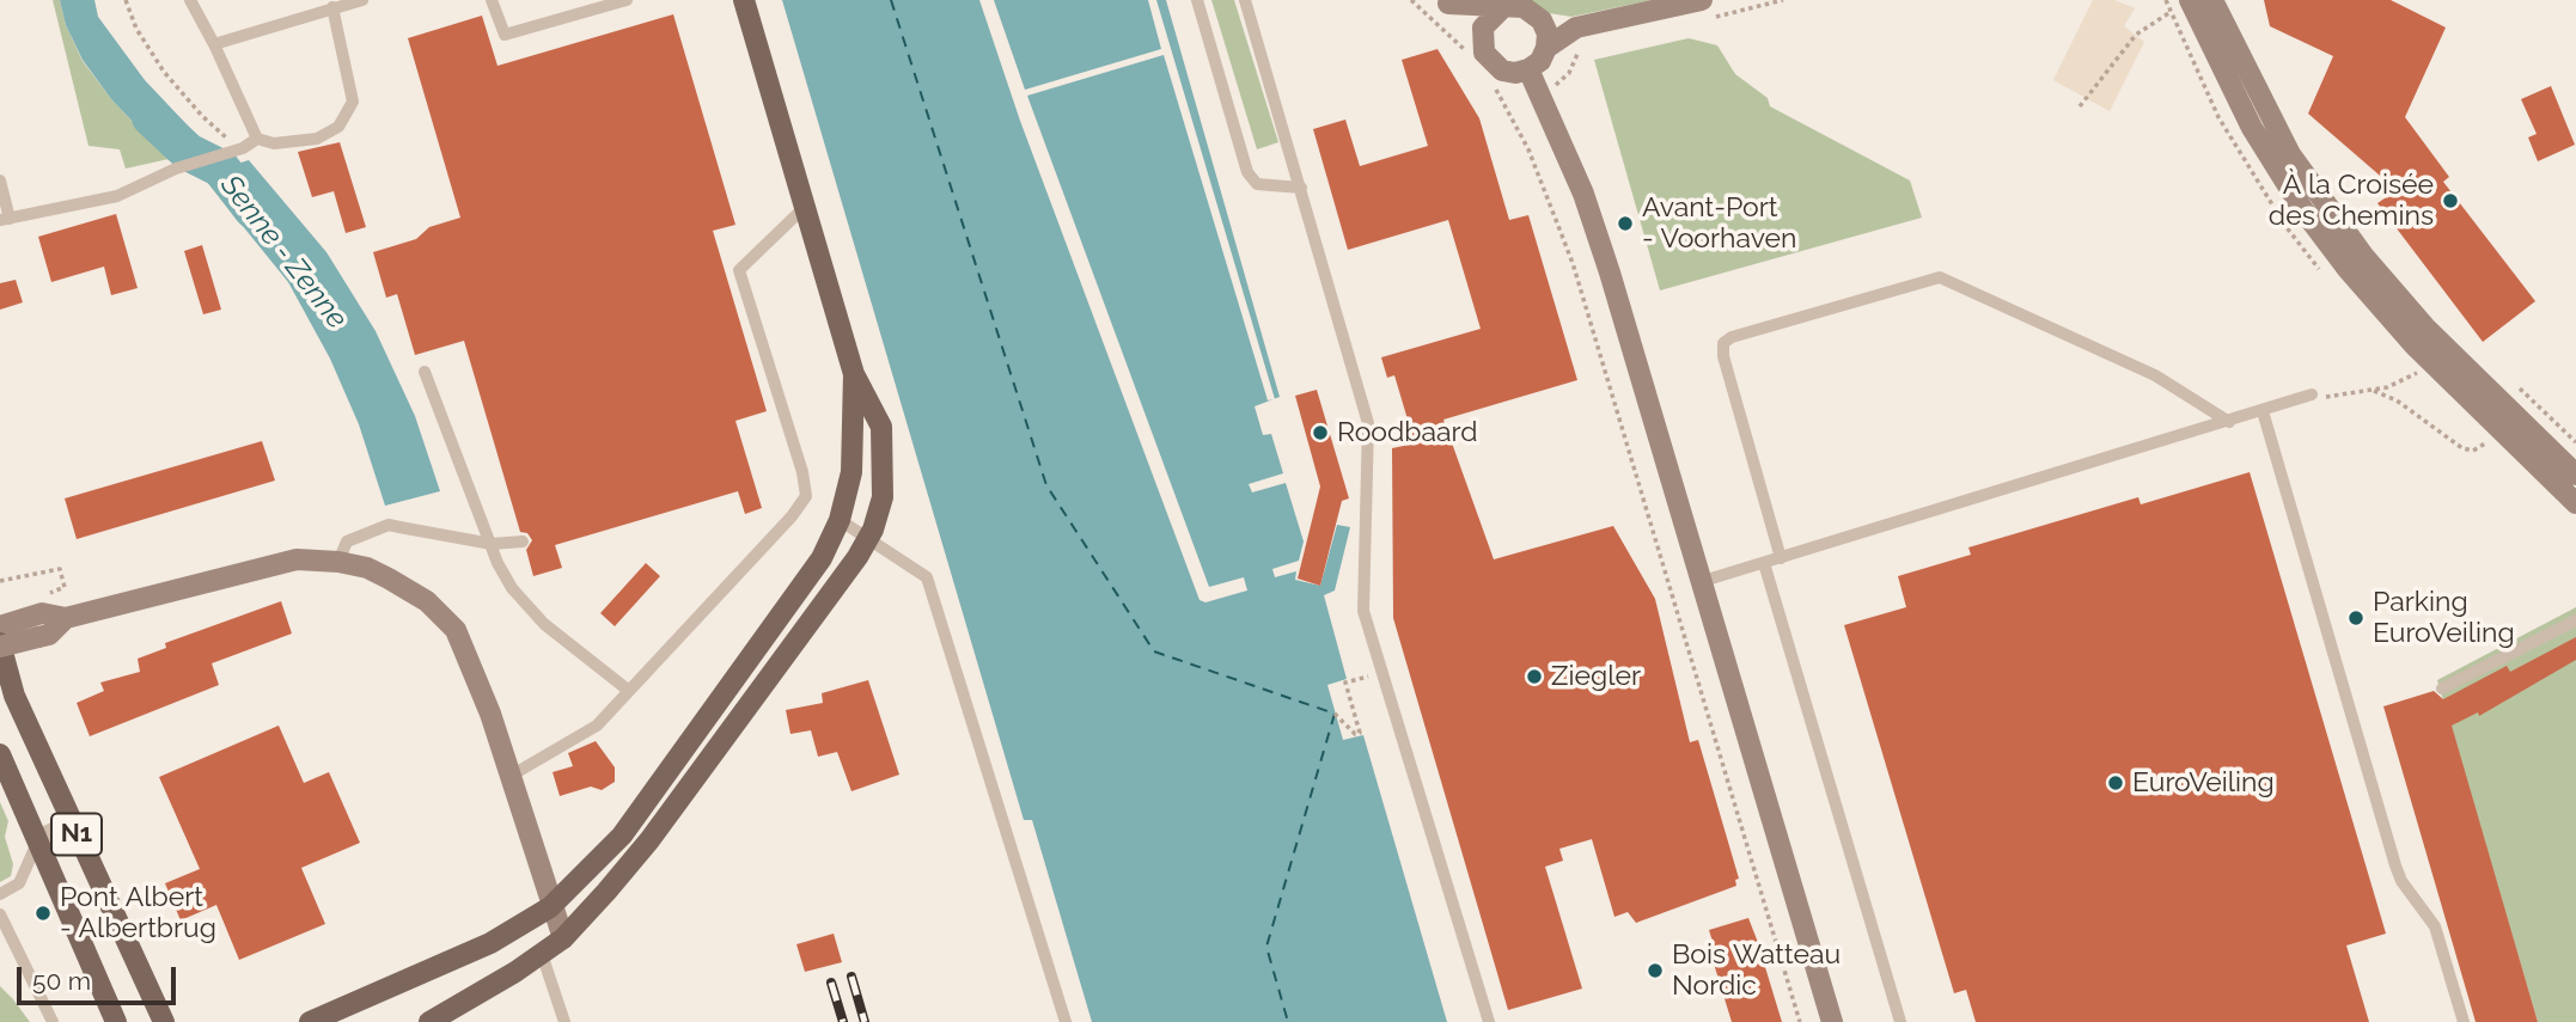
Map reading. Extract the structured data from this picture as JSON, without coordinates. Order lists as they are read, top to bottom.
{
  "streets": {
    "main road": ["N1"]
  },
  "water": ["Senne - Zenne"],
  "places": [
    "À la Croisée des Chemins",
    "Avant-Port - Voorhaven",
    "Roodbaard",
    "Parking EuroVeiling",
    "Ziegler",
    "EuroVeiling",
    "Pont Albert - Albertbrug",
    "Bois Watteau Nordic"
  ],
  "scale_bar": "50 m"
}
